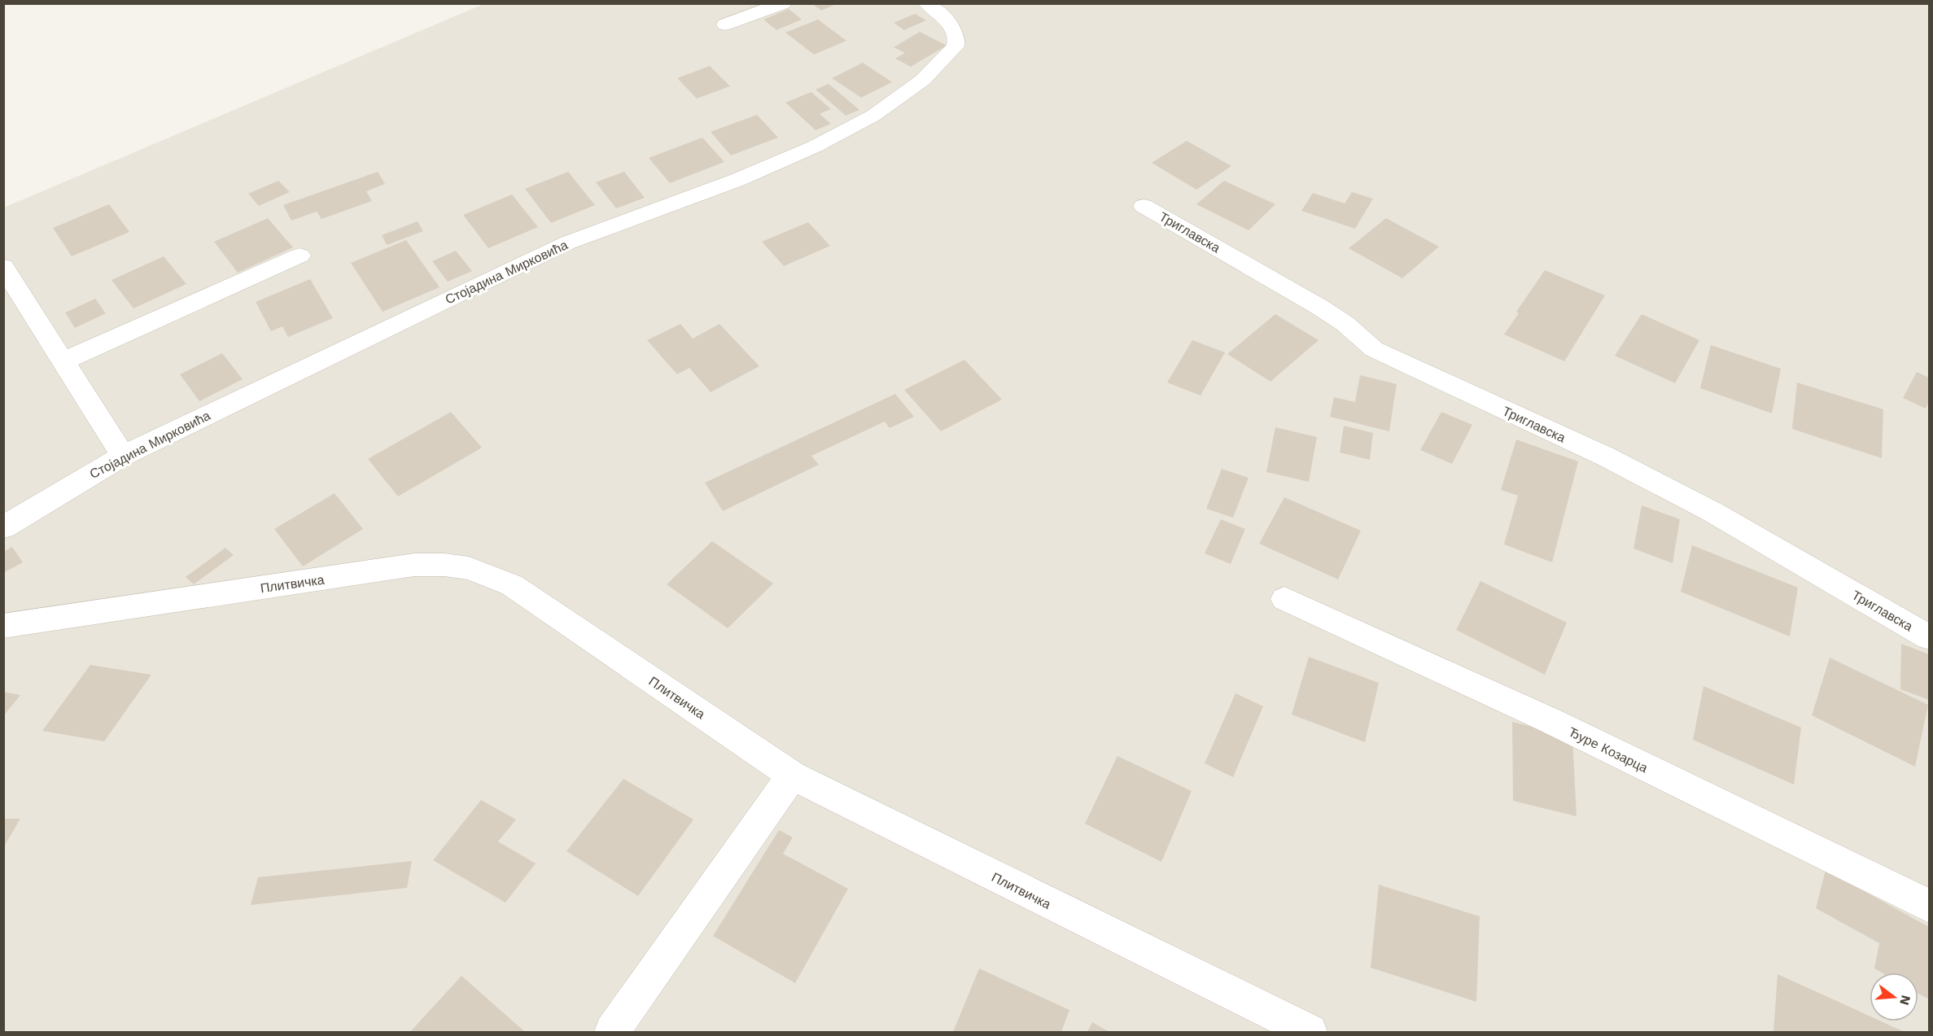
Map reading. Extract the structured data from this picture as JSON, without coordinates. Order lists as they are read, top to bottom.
{
  "streets": {
    "street": [
      "Триглавска",
      "Стојадина Мирковића",
      "Плитвичка",
      "Ђуре Козарца"
    ]
  },
  "north": "right"
}
